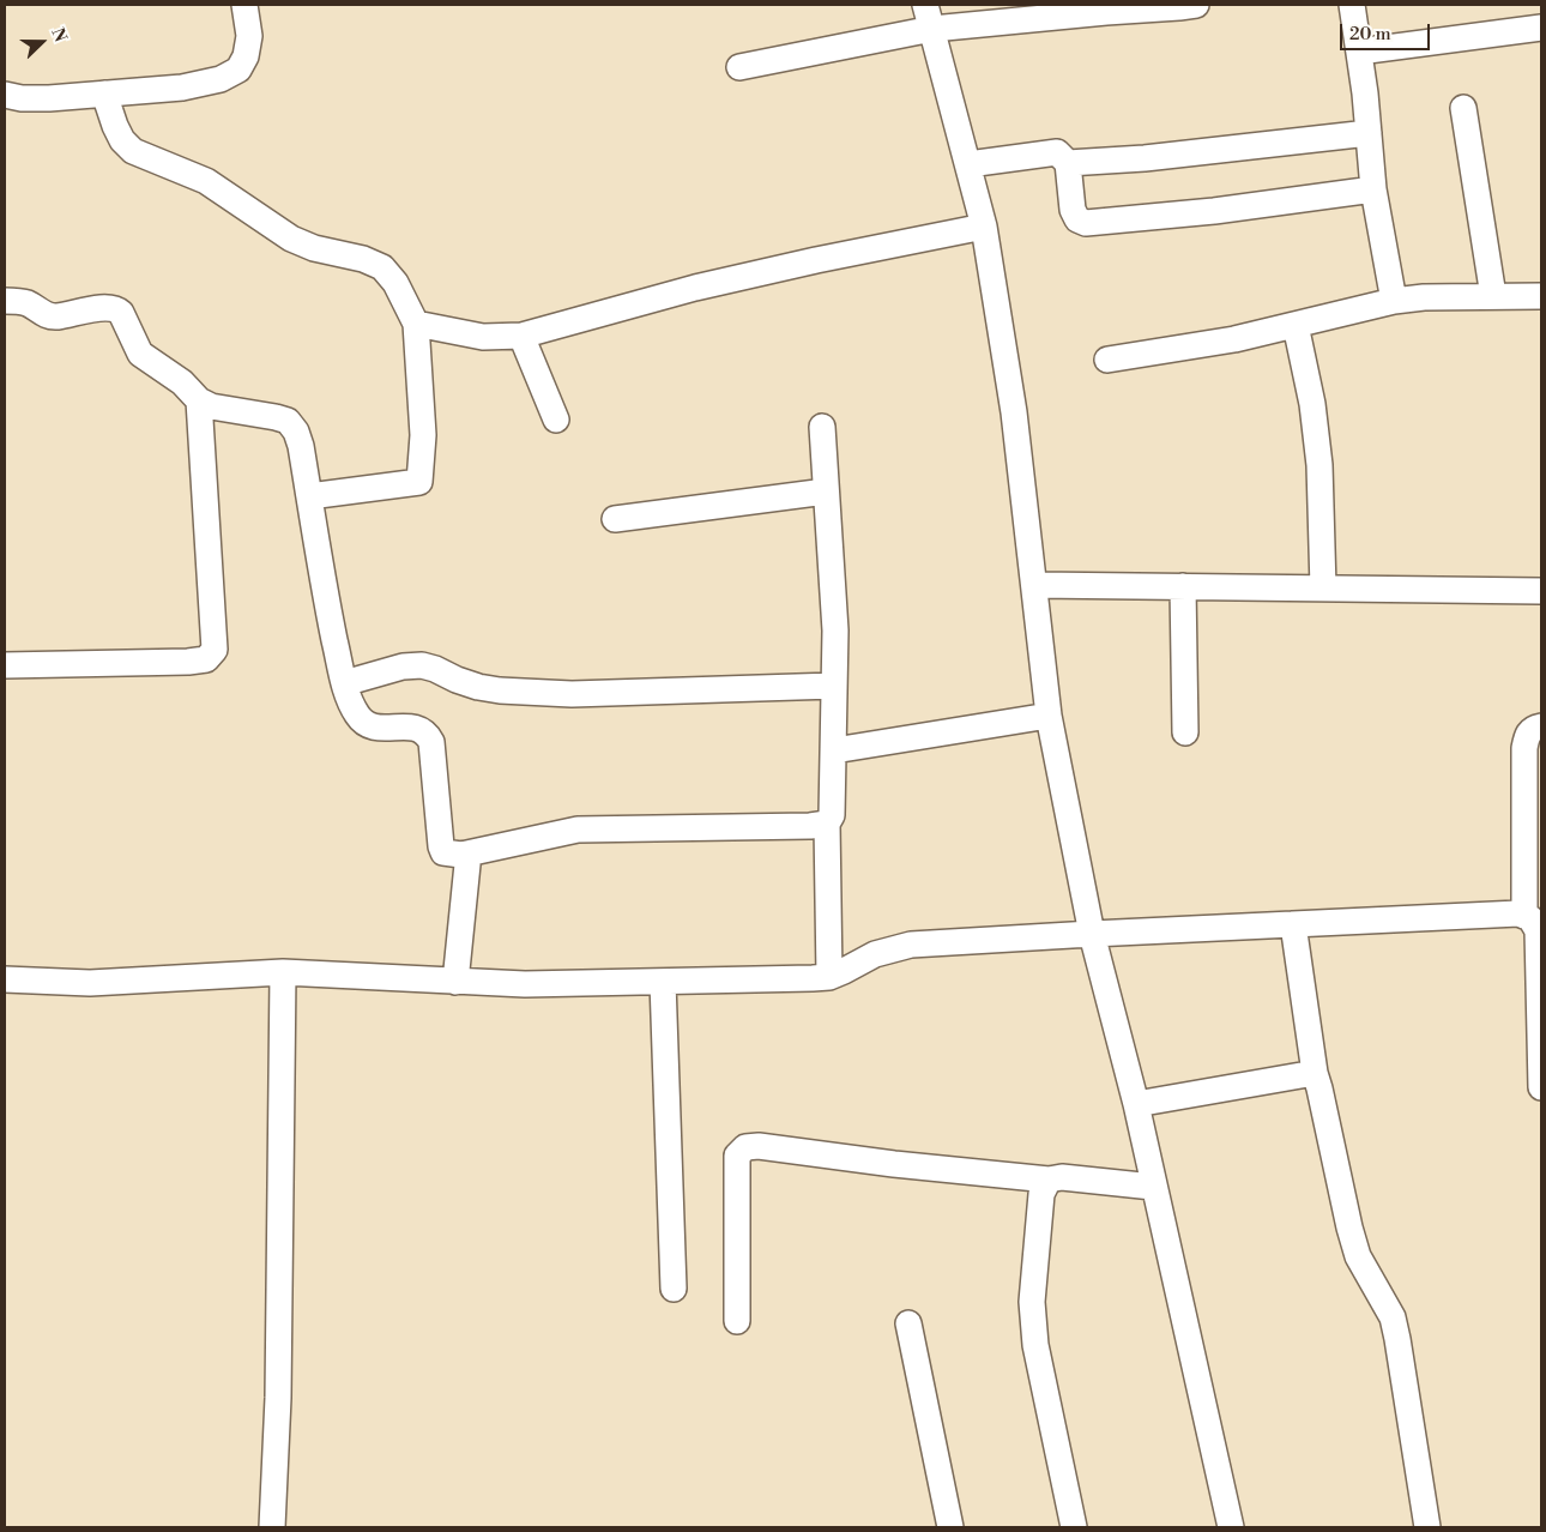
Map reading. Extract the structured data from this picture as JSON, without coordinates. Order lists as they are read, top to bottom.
{
  "scale_bar": "20 m",
  "north": "right"
}
